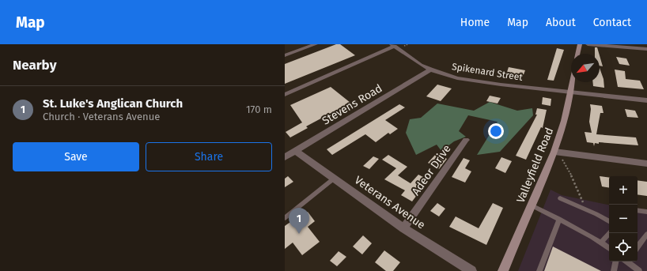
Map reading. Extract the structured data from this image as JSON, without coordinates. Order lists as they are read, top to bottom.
{
  "streets": {
    "street": [
      "Spikenard Street",
      "Stevens Road",
      "Valleyfield Road",
      "Adeor Drive",
      "Veterans Avenue"
    ]
  },
  "crossings": [
    ["Spikenard Street", "Stevens Road"],
    ["Spikenard Street", "Valleyfield Road"],
    ["Stevens Road", "Veterans Avenue"],
    ["Adeor Drive", "Veterans Avenue"]
  ],
  "north": "bottom left",
  "page": {
    "header": "Map",
    "nav": [
      "Home",
      "Map",
      "About",
      "Contact"
    ],
    "heading": "Nearby",
    "list": [
      {
        "mark": "1",
        "name": "St. Luke's Anglican Church",
        "note": "Church · Veterans Avenue",
        "value": "170 m"
      }
    ],
    "buttons": ["Save", "Share"],
    "map_buttons": ["+", "−"],
    "pins": "1"
  }
}
